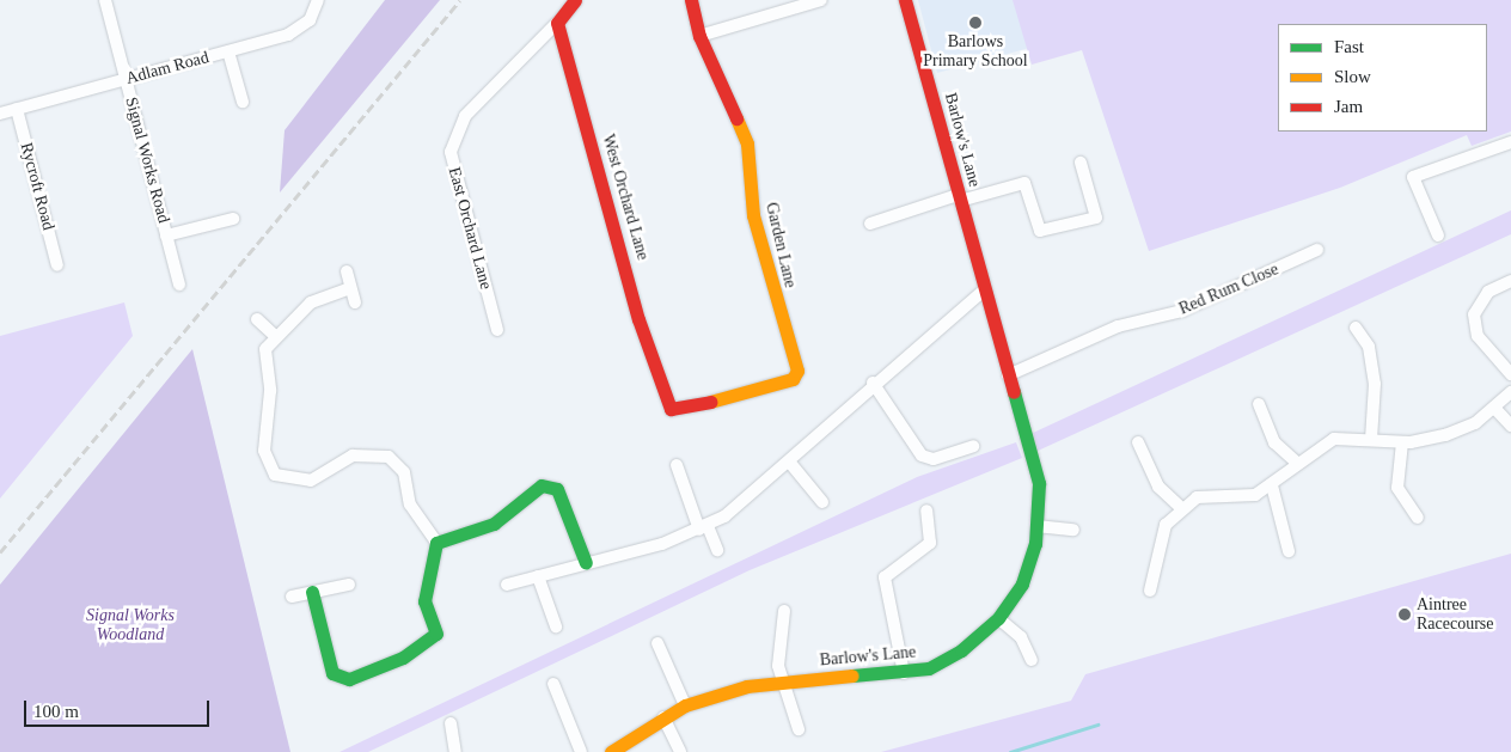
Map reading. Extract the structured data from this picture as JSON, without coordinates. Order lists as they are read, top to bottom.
{
  "streets": {
    "street": [
      "Adlam Road",
      "Barlow's Lane",
      "Signal Works Road",
      "Rycroft Road",
      "West Orchard Lane",
      "East Orchard Lane",
      "Garden Lane",
      "Red Rum Close"
    ]
  },
  "crossings": [
    ["Adlam Road", "Signal Works Road"],
    ["Adlam Road", "Rycroft Road"],
    ["Barlow's Lane", "Red Rum Close"],
    ["West Orchard Lane", "East Orchard Lane"],
    ["West Orchard Lane", "Garden Lane"]
  ],
  "parks": ["Signal Works Woodland"],
  "places": ["Barlows Primary School", "Aintree Racecourse"],
  "legend": ["Fast", "Slow", "Jam"],
  "scale_bar": "100 m"
}
